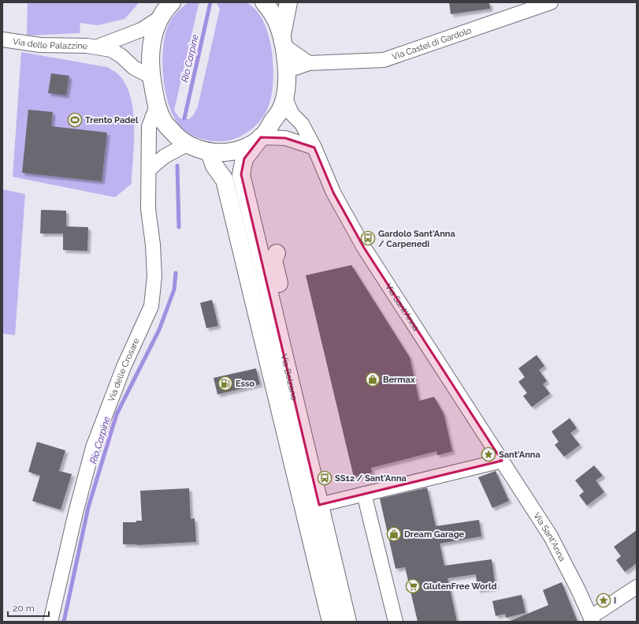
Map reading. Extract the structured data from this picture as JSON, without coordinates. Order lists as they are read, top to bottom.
{
  "streets": {
    "main road": ["Via Bolzano"],
    "street": [
      "Via delle Palazzine",
      "Via Castel di Gardolo",
      "Via Sant'Anna",
      "Via delle Crosare"
    ]
  },
  "crossings": [
    ["Via Castel di Gardolo", "Via Bolzano"],
    ["Via Sant'Anna", "Via Bolzano"]
  ],
  "water": ["Rio Carpine"],
  "places": {
    "sports": ["Trento Padel"],
    "bus stop": ["Gardolo Sant'Anna / Carpenedi", "SS12 / Sant'Anna"],
    "shop": ["Bermax", "Dream Garage"],
    "fuel station": ["Esso"],
    "place": ["Sant'Anna", "I"],
    "supermarket": ["GlutenFree World"]
  },
  "scale_bar": "20 m"
}
